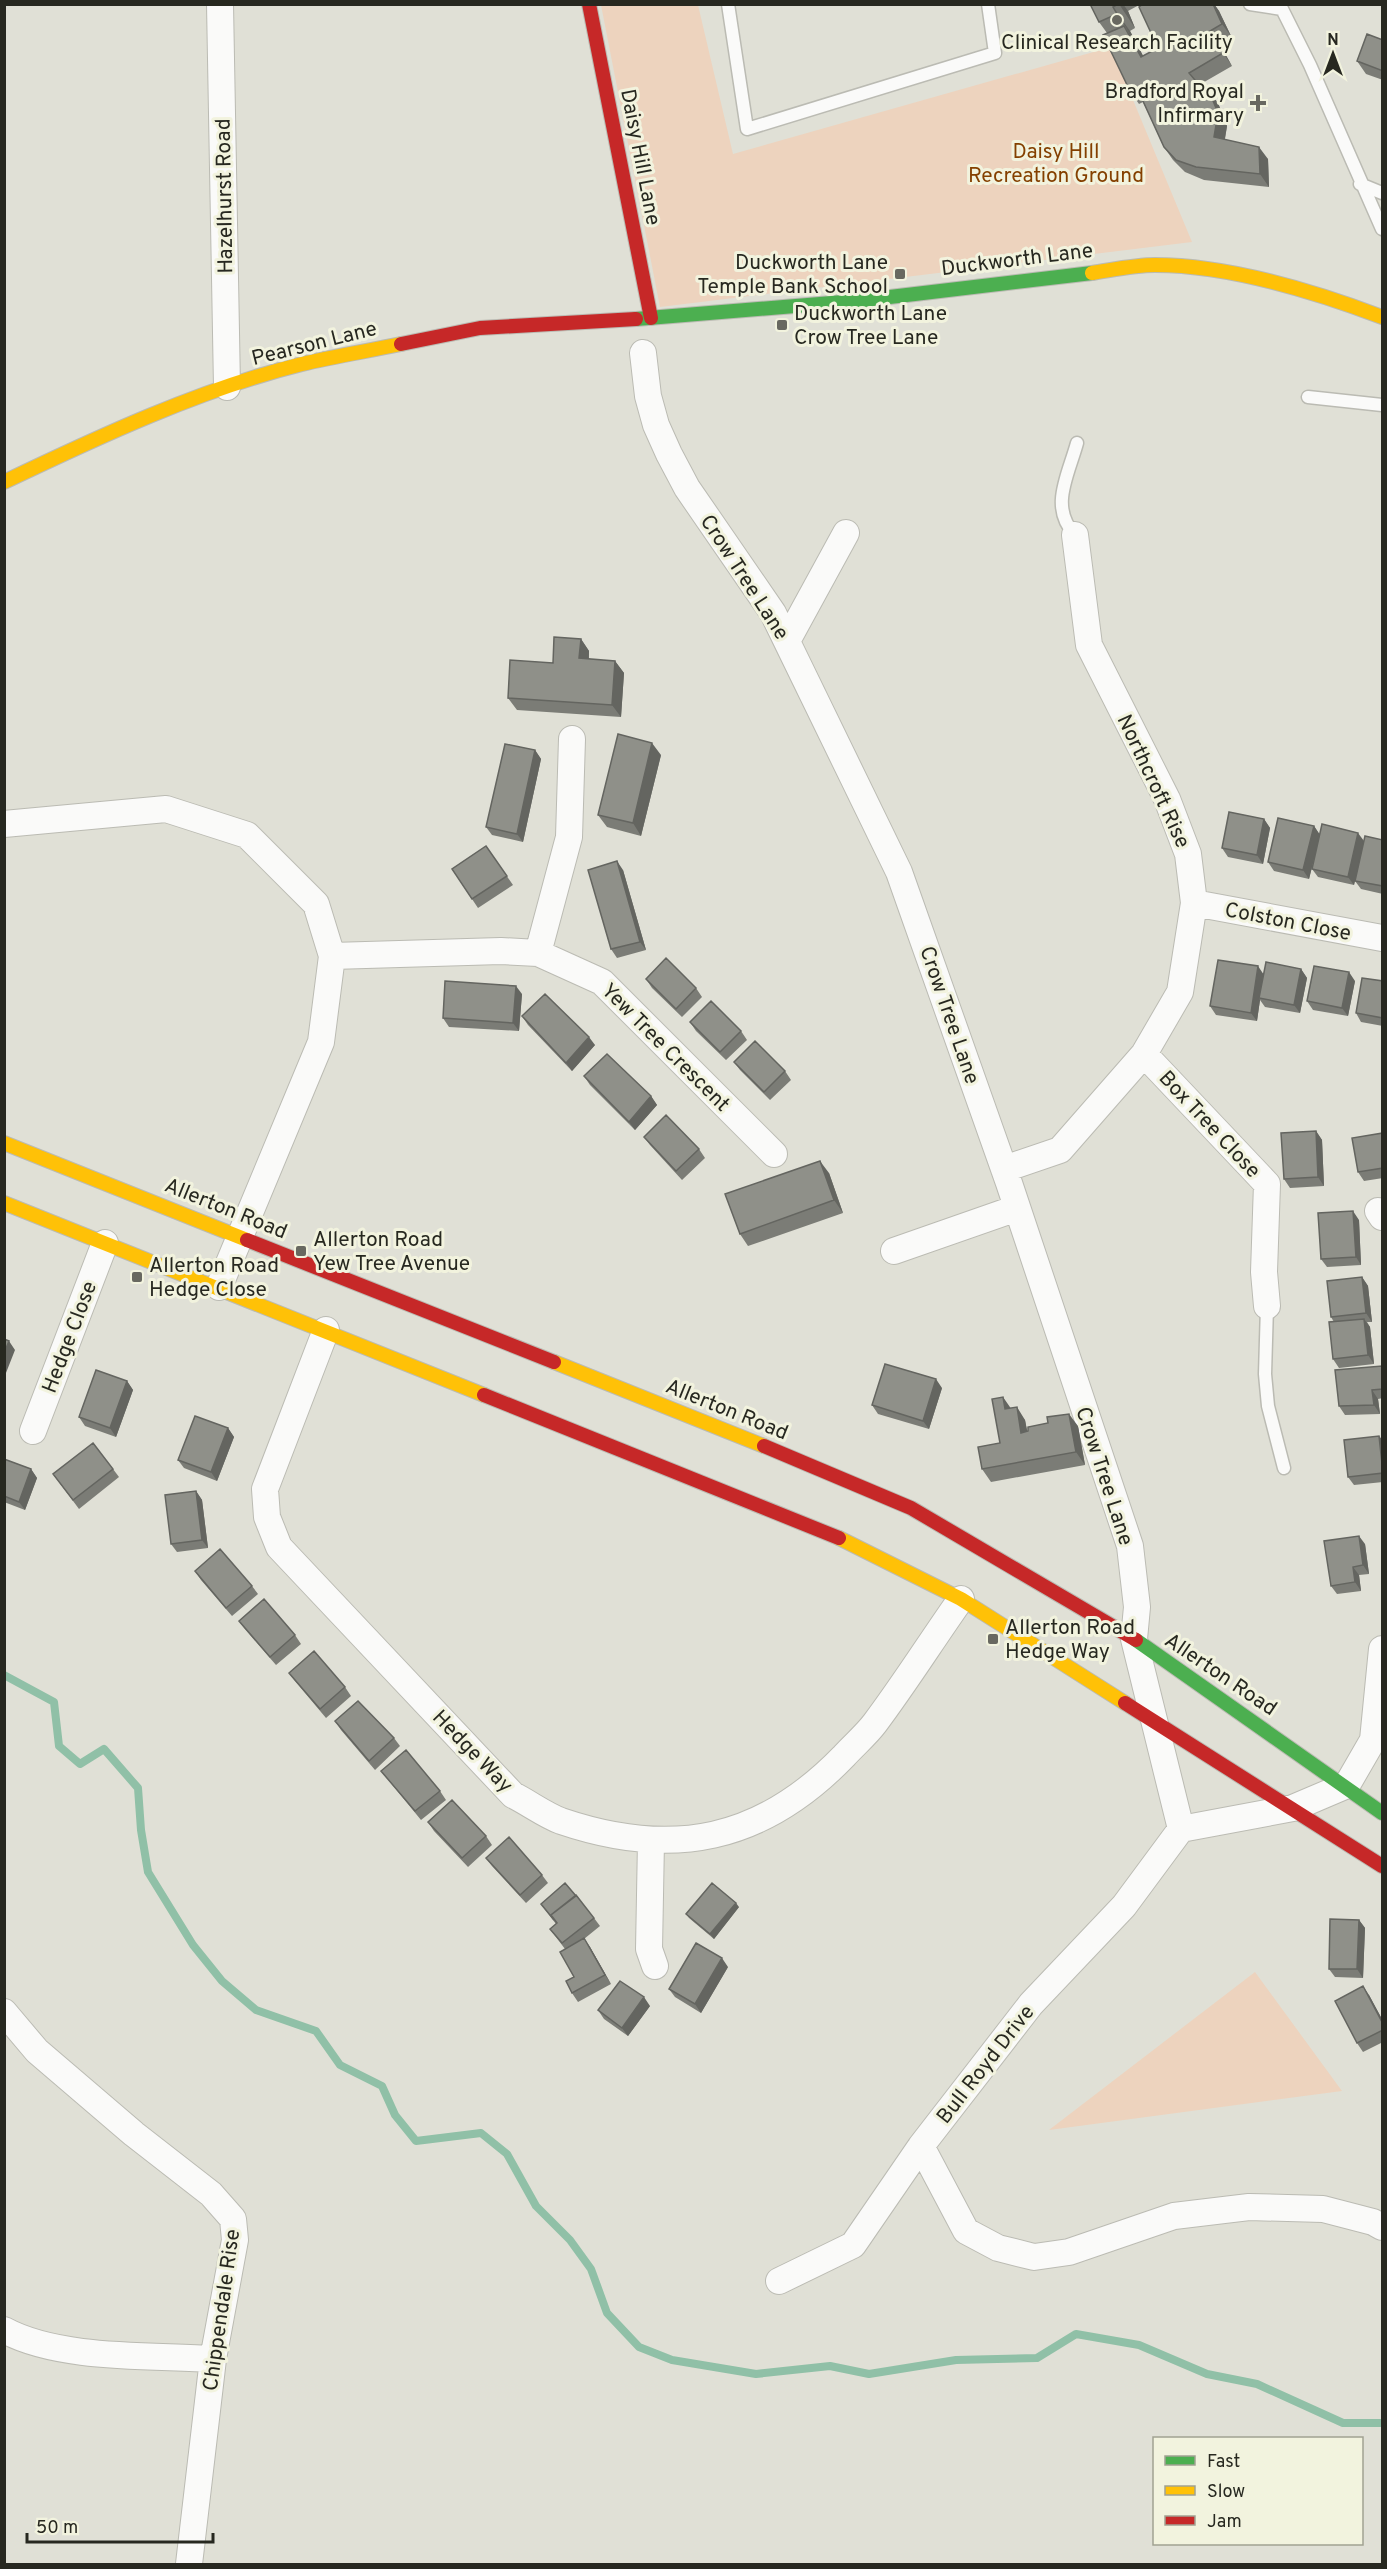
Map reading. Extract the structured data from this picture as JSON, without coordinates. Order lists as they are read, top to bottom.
{
  "streets": {
    "street": [
      "Daisy Hill Lane",
      "Hazelhurst Road",
      "Duckworth Lane",
      "Pearson Lane",
      "Crow Tree Lane",
      "Northcroft Rise",
      "Colston Close",
      "Yew Tree Crescent",
      "Box Tree Close",
      "Allerton Road",
      "Hedge Close",
      "Hedge Way",
      "Bull Royd Drive",
      "Chippendale Rise"
    ]
  },
  "crossings": [
    ["Daisy Hill Lane", "Duckworth Lane"],
    ["Daisy Hill Lane", "Pearson Lane"],
    ["Hazelhurst Road", "Pearson Lane"],
    ["Duckworth Lane", "Pearson Lane"],
    ["Crow Tree Lane", "Northcroft Rise"],
    ["Crow Tree Lane", "Allerton Road"],
    ["Northcroft Rise", "Colston Close"],
    ["Northcroft Rise", "Box Tree Close"]
  ],
  "parks": ["Daisy Hill Recreation Ground"],
  "places": {
    "other": ["Clinical Research Facility"],
    "health": ["Bradford Royal Infirmary"],
    "transit": [
      "Duckworth Lane Temple Bank School",
      "Duckworth Lane Crow Tree Lane",
      "Allerton Road Yew Tree Avenue",
      "Allerton Road Hedge Close",
      "Allerton Road Hedge Way"
    ]
  },
  "legend": ["Fast", "Slow", "Jam"],
  "scale_bar": "50 m",
  "north": "top"
}
